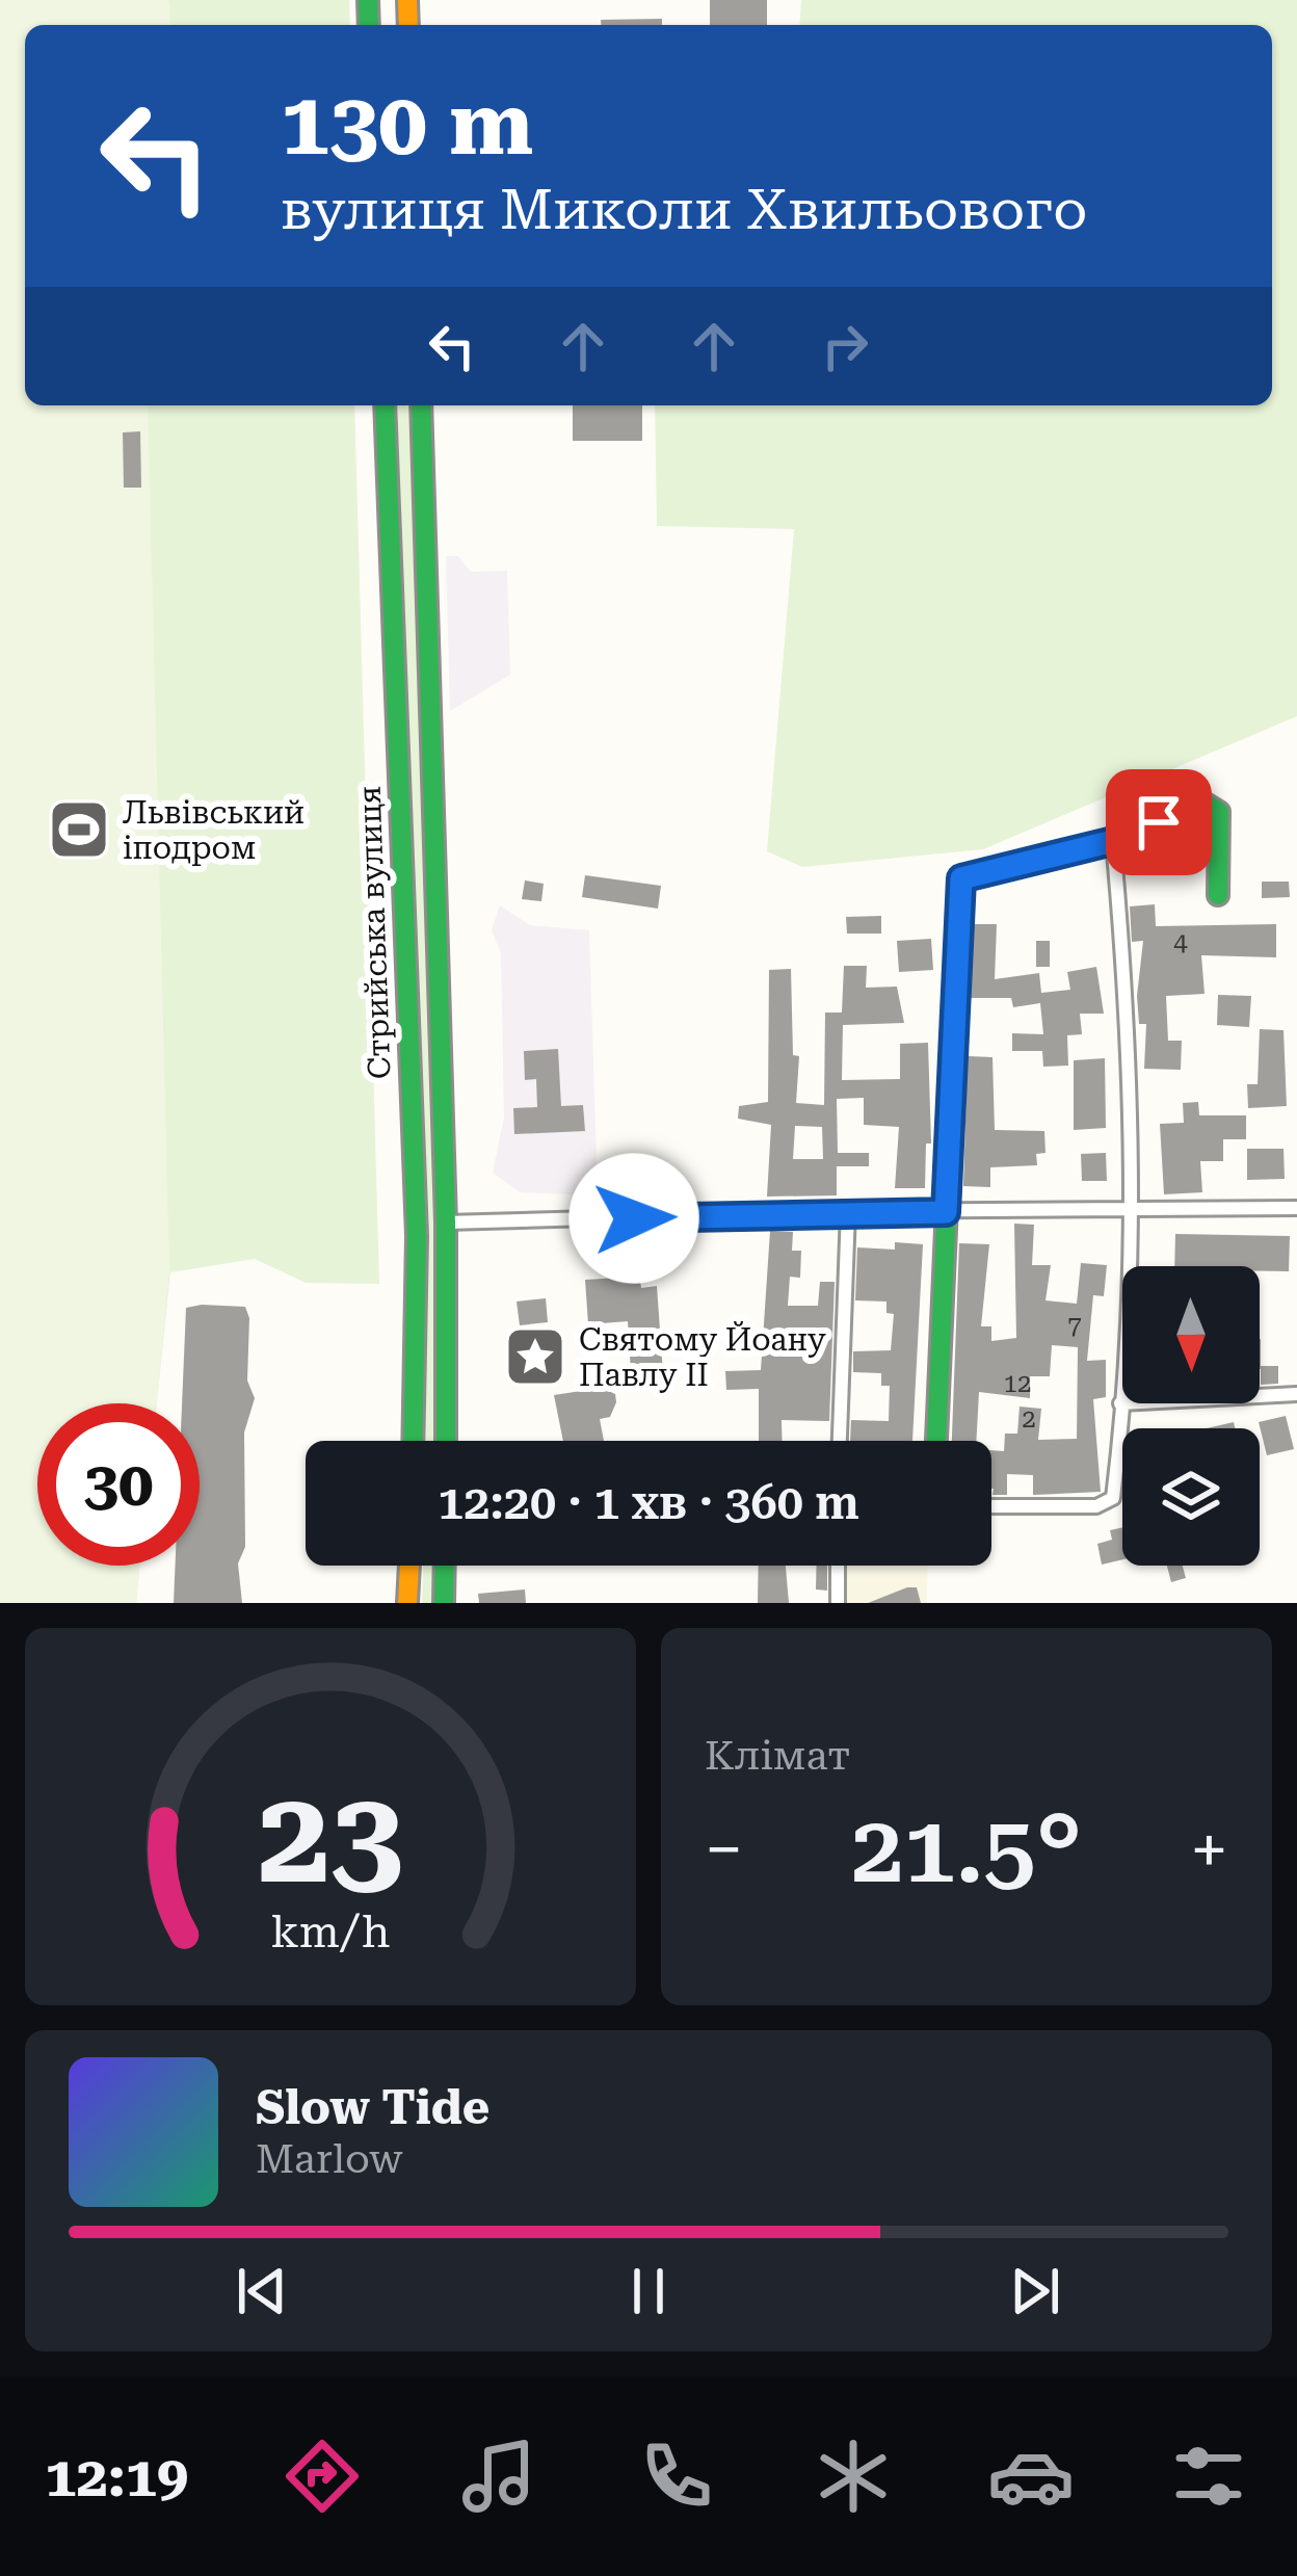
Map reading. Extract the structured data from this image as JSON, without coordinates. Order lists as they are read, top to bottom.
{
  "streets": {
    "main road": ["Стрийська вулиця"]
  },
  "places": {
    "sports": ["Львівський іподром"],
    "place": ["Святому Йоану Павлу ІІ"]
  },
  "house_numbers": [
    "4",
    "7",
    "12",
    "2"
  ],
  "north": "bottom",
  "page": {
    "turn": ["130 m", "вулиця Миколи Хвильового"],
    "limit": "30",
    "trip": "12:20 · 1 хв · 360 m",
    "tile": "Клімат",
    "heat": ["−", "21.5°", "+"],
    "song": ["Slow Tide", "Marlow"],
    "tabs": "12:19",
    "gauge": ["23", "km/h"]
  }
}
